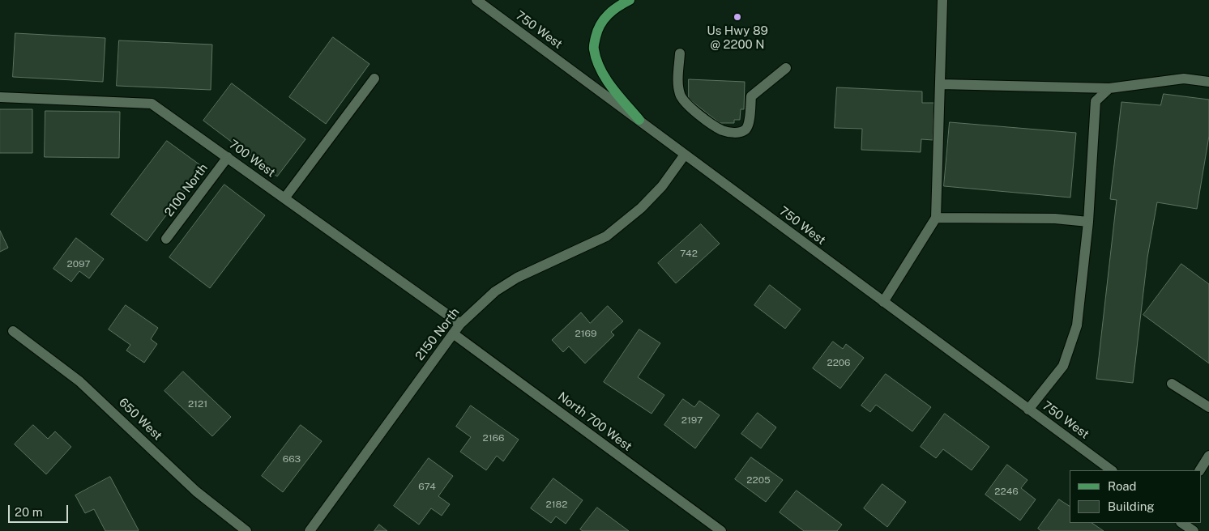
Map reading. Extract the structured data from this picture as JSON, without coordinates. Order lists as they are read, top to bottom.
{
  "streets": {
    "street": [
      "750 West",
      "700 West",
      "2100 North",
      "2150 North",
      "650 West",
      "North 700 West"
    ]
  },
  "crossings": [
    ["750 West", "2150 North"],
    ["700 West", "2100 North"],
    ["700 West", "2150 North"],
    ["2150 North", "North 700 West"]
  ],
  "places": ["Us Hwy 89 @ 2200 N"],
  "house_numbers": [
    "742",
    "2097",
    "2169",
    "2206",
    "2121",
    "2197",
    "2166",
    "663",
    "2205",
    "674",
    "2246",
    "2182"
  ],
  "legend": ["Road", "Building"],
  "scale_bar": "20 m"
}
